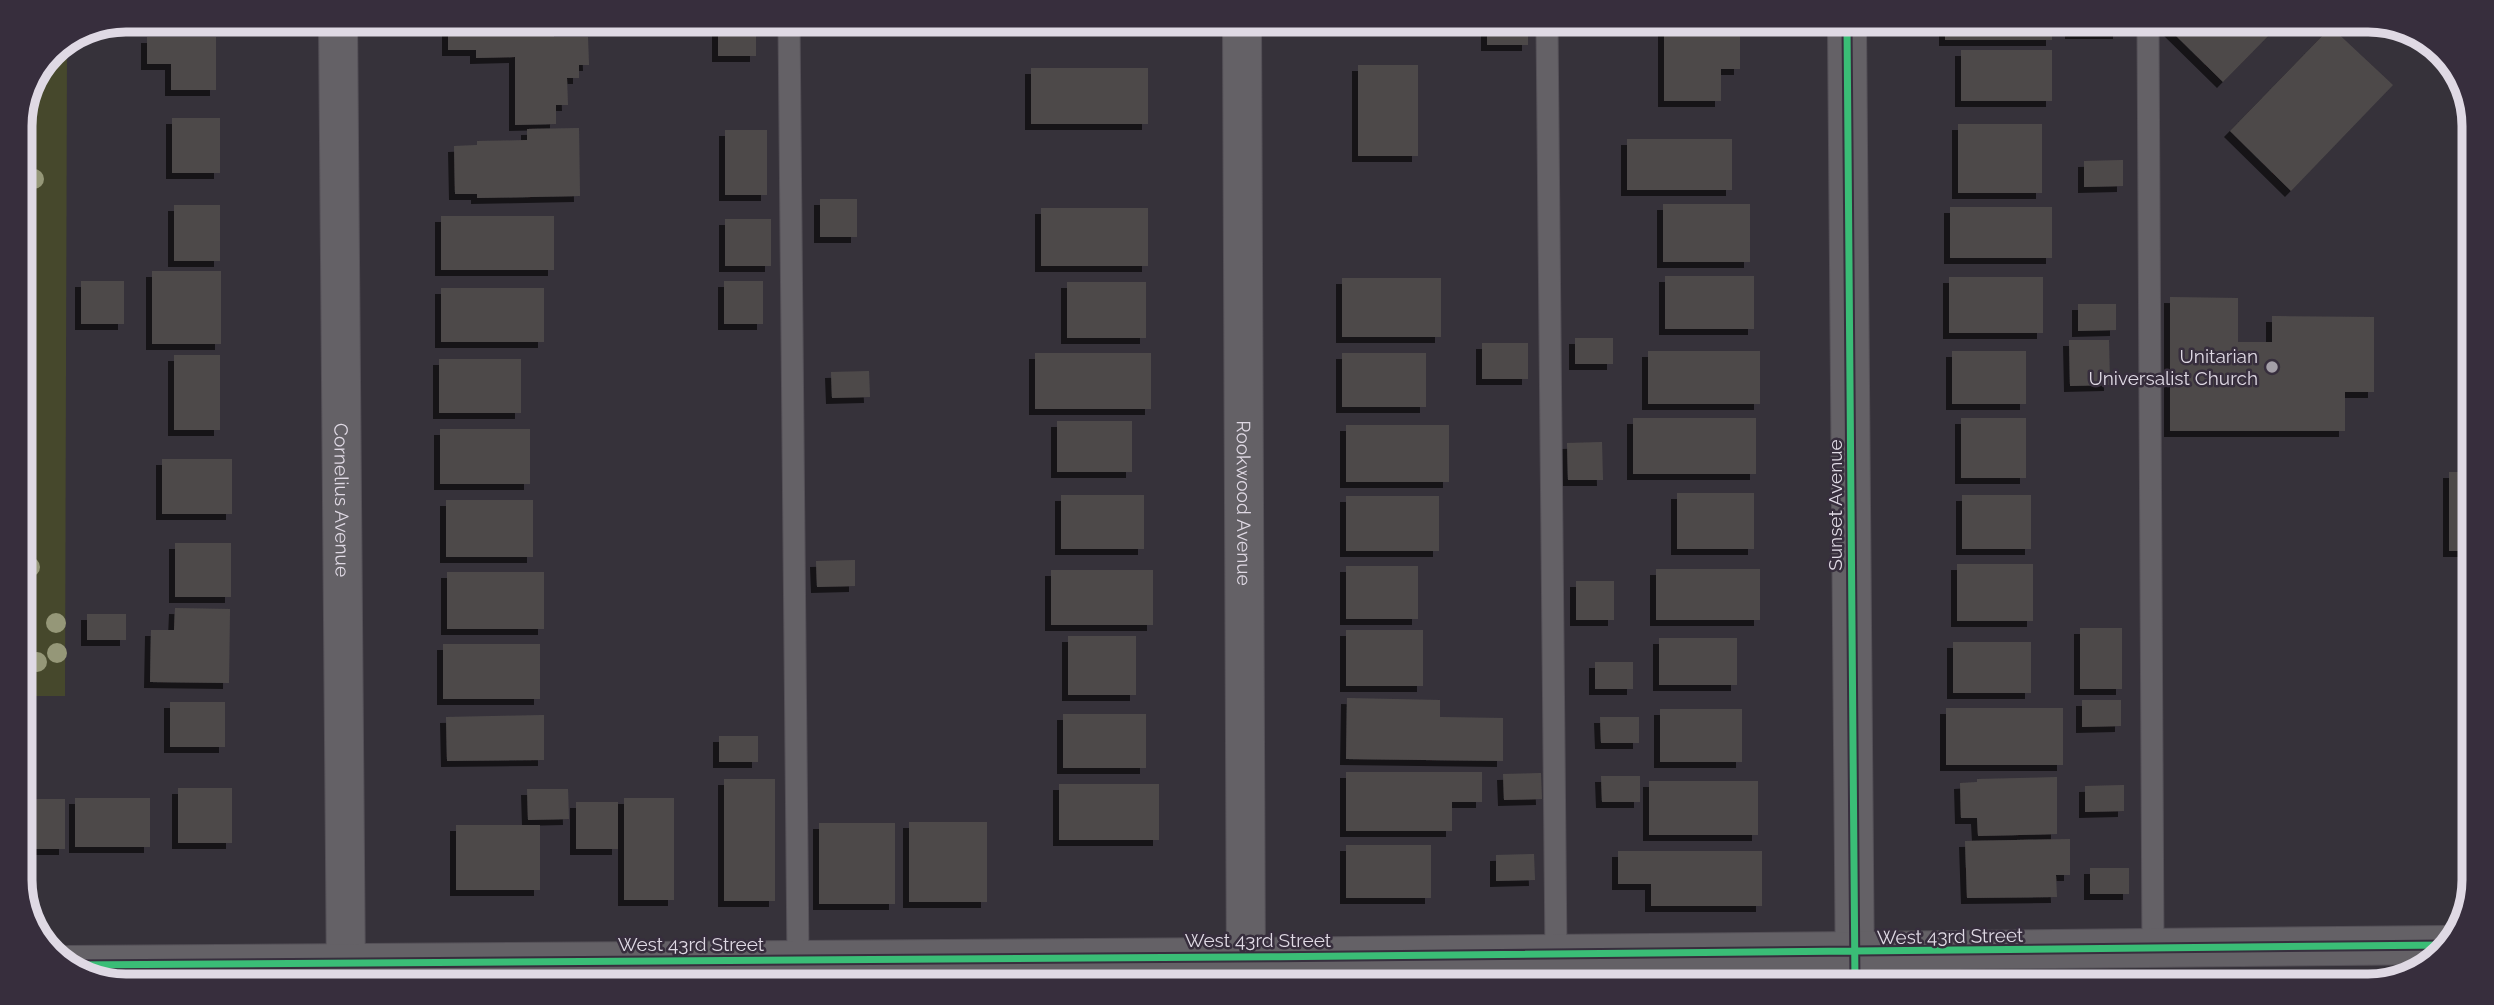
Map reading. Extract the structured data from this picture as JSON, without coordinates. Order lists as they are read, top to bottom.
{
  "streets": {
    "street": [
      "Cornelius Avenue",
      "Rookwood Avenue",
      "Sunset Avenue",
      "West 43rd Street"
    ]
  },
  "crossings": [
    ["Cornelius Avenue", "West 43rd Street"],
    ["Rookwood Avenue", "West 43rd Street"],
    ["Sunset Avenue", "West 43rd Street"]
  ],
  "places": ["Unitarian Universalist Church"]
}
